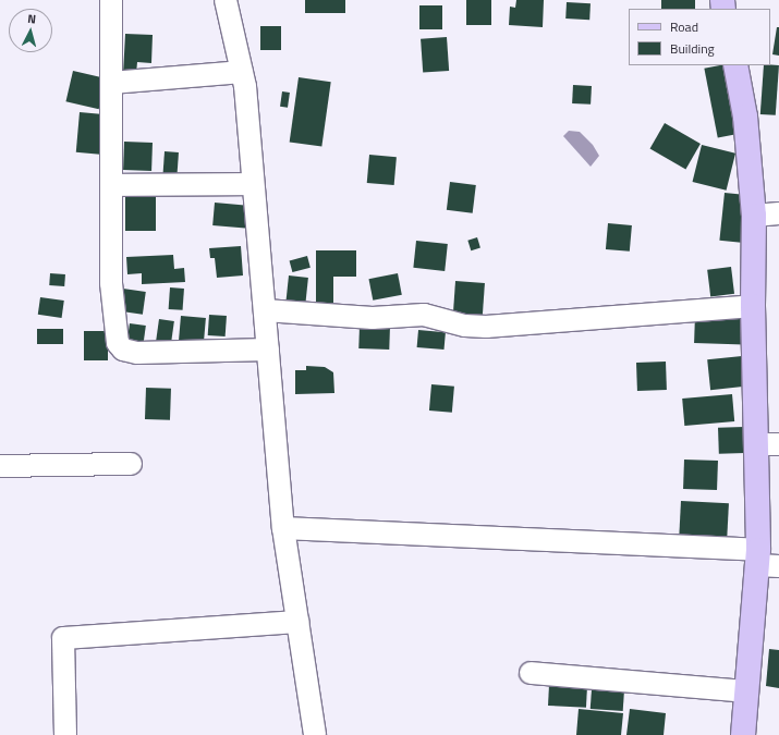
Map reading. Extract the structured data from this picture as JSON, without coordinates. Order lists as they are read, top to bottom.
{
  "legend": ["Road", "Building"],
  "north": "top"
}
